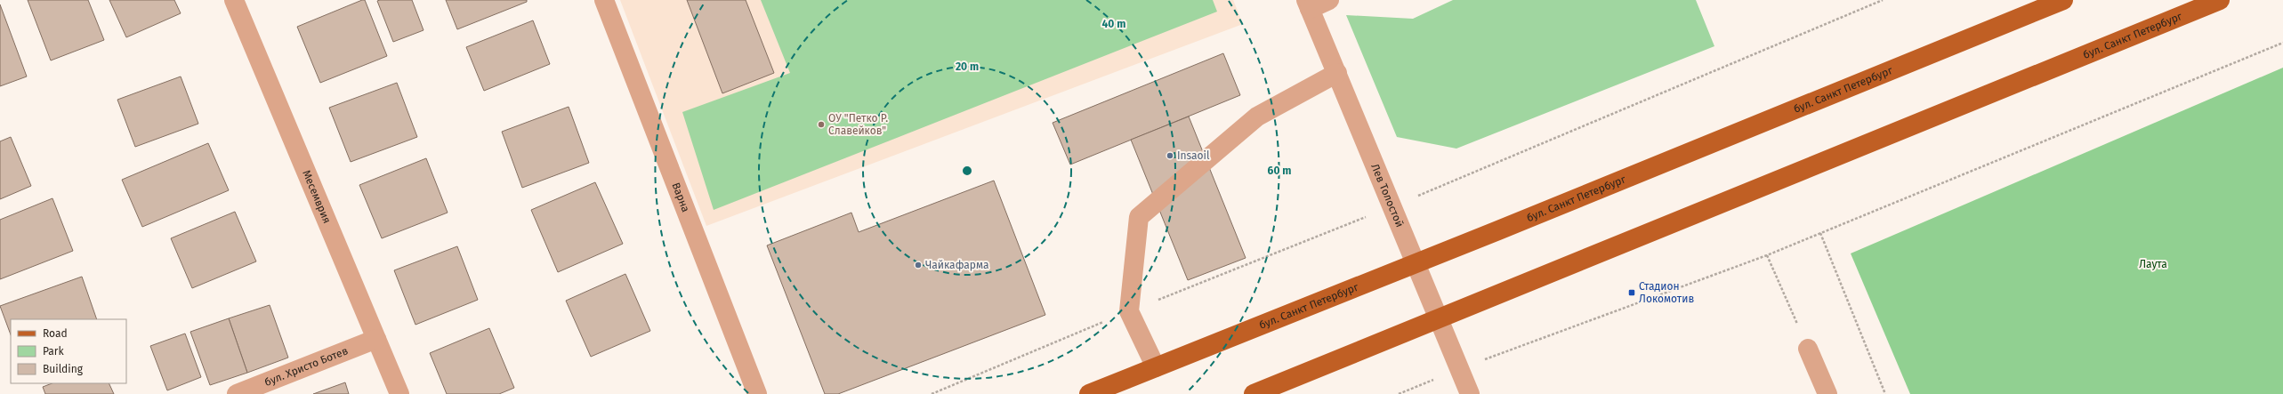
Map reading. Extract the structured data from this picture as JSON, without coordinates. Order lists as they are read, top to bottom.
{
  "streets": {
    "main road": ["бул. Санкт Петербург"],
    "street": [
      "Месемврия",
      "Лев Толостой",
      "Варна",
      "бул. Христо Ботев"
    ]
  },
  "crossings": [
    ["бул. Санкт Петербург", "Лев Толостой"],
    ["Месемврия", "бул. Христо Ботев"]
  ],
  "parks": ["Лаута"],
  "places": {
    "other": ["ОУ \"Петко Р. Славейков\"", "Insaoil", "Чайкафарма"],
    "transit": ["Стадион Локомотив"]
  },
  "legend": ["Road", "Park", "Building"],
  "rings": ["40 m", "20 m", "60 m"]
}
